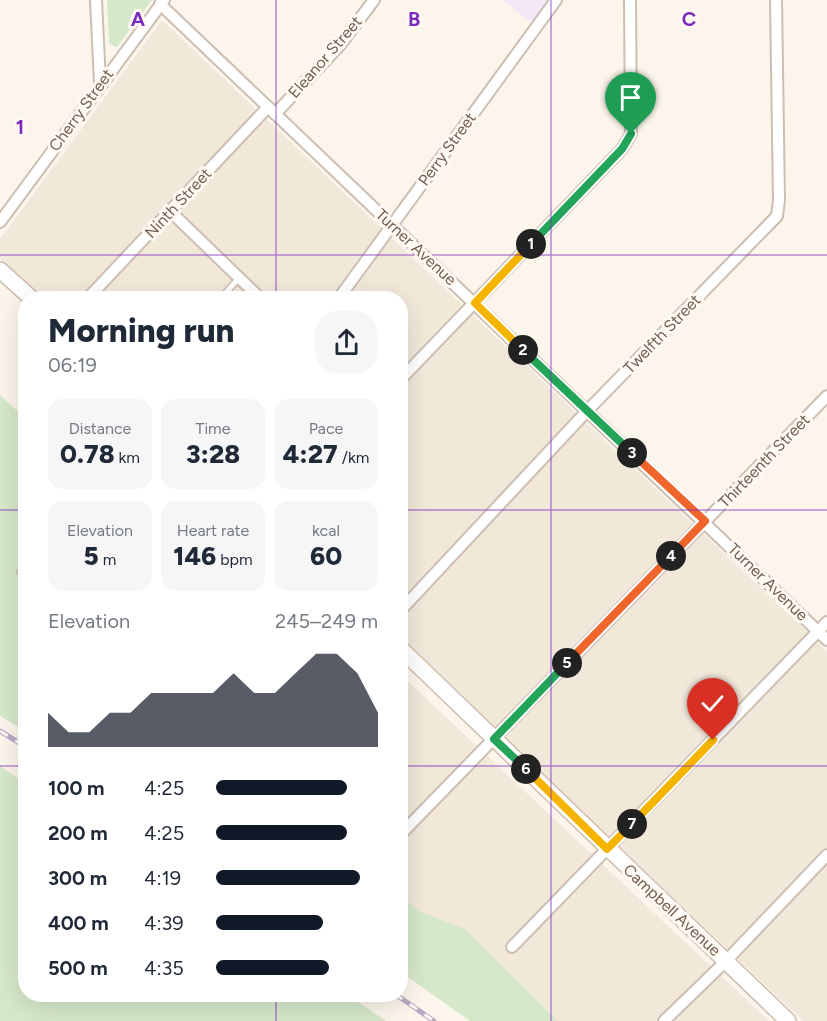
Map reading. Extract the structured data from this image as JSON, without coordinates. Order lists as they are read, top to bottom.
{
  "streets": {
    "street": [
      "Eleanor Street",
      "Cherry Street",
      "Perry Street",
      "Ninth Street",
      "Turner Avenue",
      "Twelfth Street",
      "Thirteenth Street",
      "Campbell Avenue"
    ]
  },
  "crossings": [
    ["Eleanor Street", "Ninth Street"],
    ["Eleanor Street", "Turner Avenue"],
    ["Cherry Street", "Turner Avenue"],
    ["Perry Street", "Turner Avenue"],
    ["Ninth Street", "Turner Avenue"],
    ["Turner Avenue", "Twelfth Street"],
    ["Turner Avenue", "Thirteenth Street"],
    ["Thirteenth Street", "Campbell Avenue"]
  ],
  "page": {
    "pins": [
      "1",
      "2",
      "3",
      "4",
      "5",
      "6",
      "7"
    ],
    "heading": ["Morning run", "06:19"],
    "stats": [
      ["Distance", "0.78 km"],
      ["Time", "3:28"],
      ["Pace", "4:27 /km"],
      ["Elevation", "5 m"],
      ["Heart rate", "146 bpm"],
      ["kcal", "60"]
    ],
    "chart": ["Elevation", "245–249 m"],
    "list": [
      {
        "name": "100 m",
        "note": "4:25"
      },
      {
        "name": "200 m",
        "note": "4:25"
      },
      {
        "name": "300 m",
        "note": "4:19"
      },
      {
        "name": "400 m",
        "note": "4:39"
      },
      {
        "name": "500 m",
        "note": "4:35"
      }
    ]
  },
  "grid": {
    "columns": ["A", "B", "C"],
    "rows": ["1"]
  }
}
